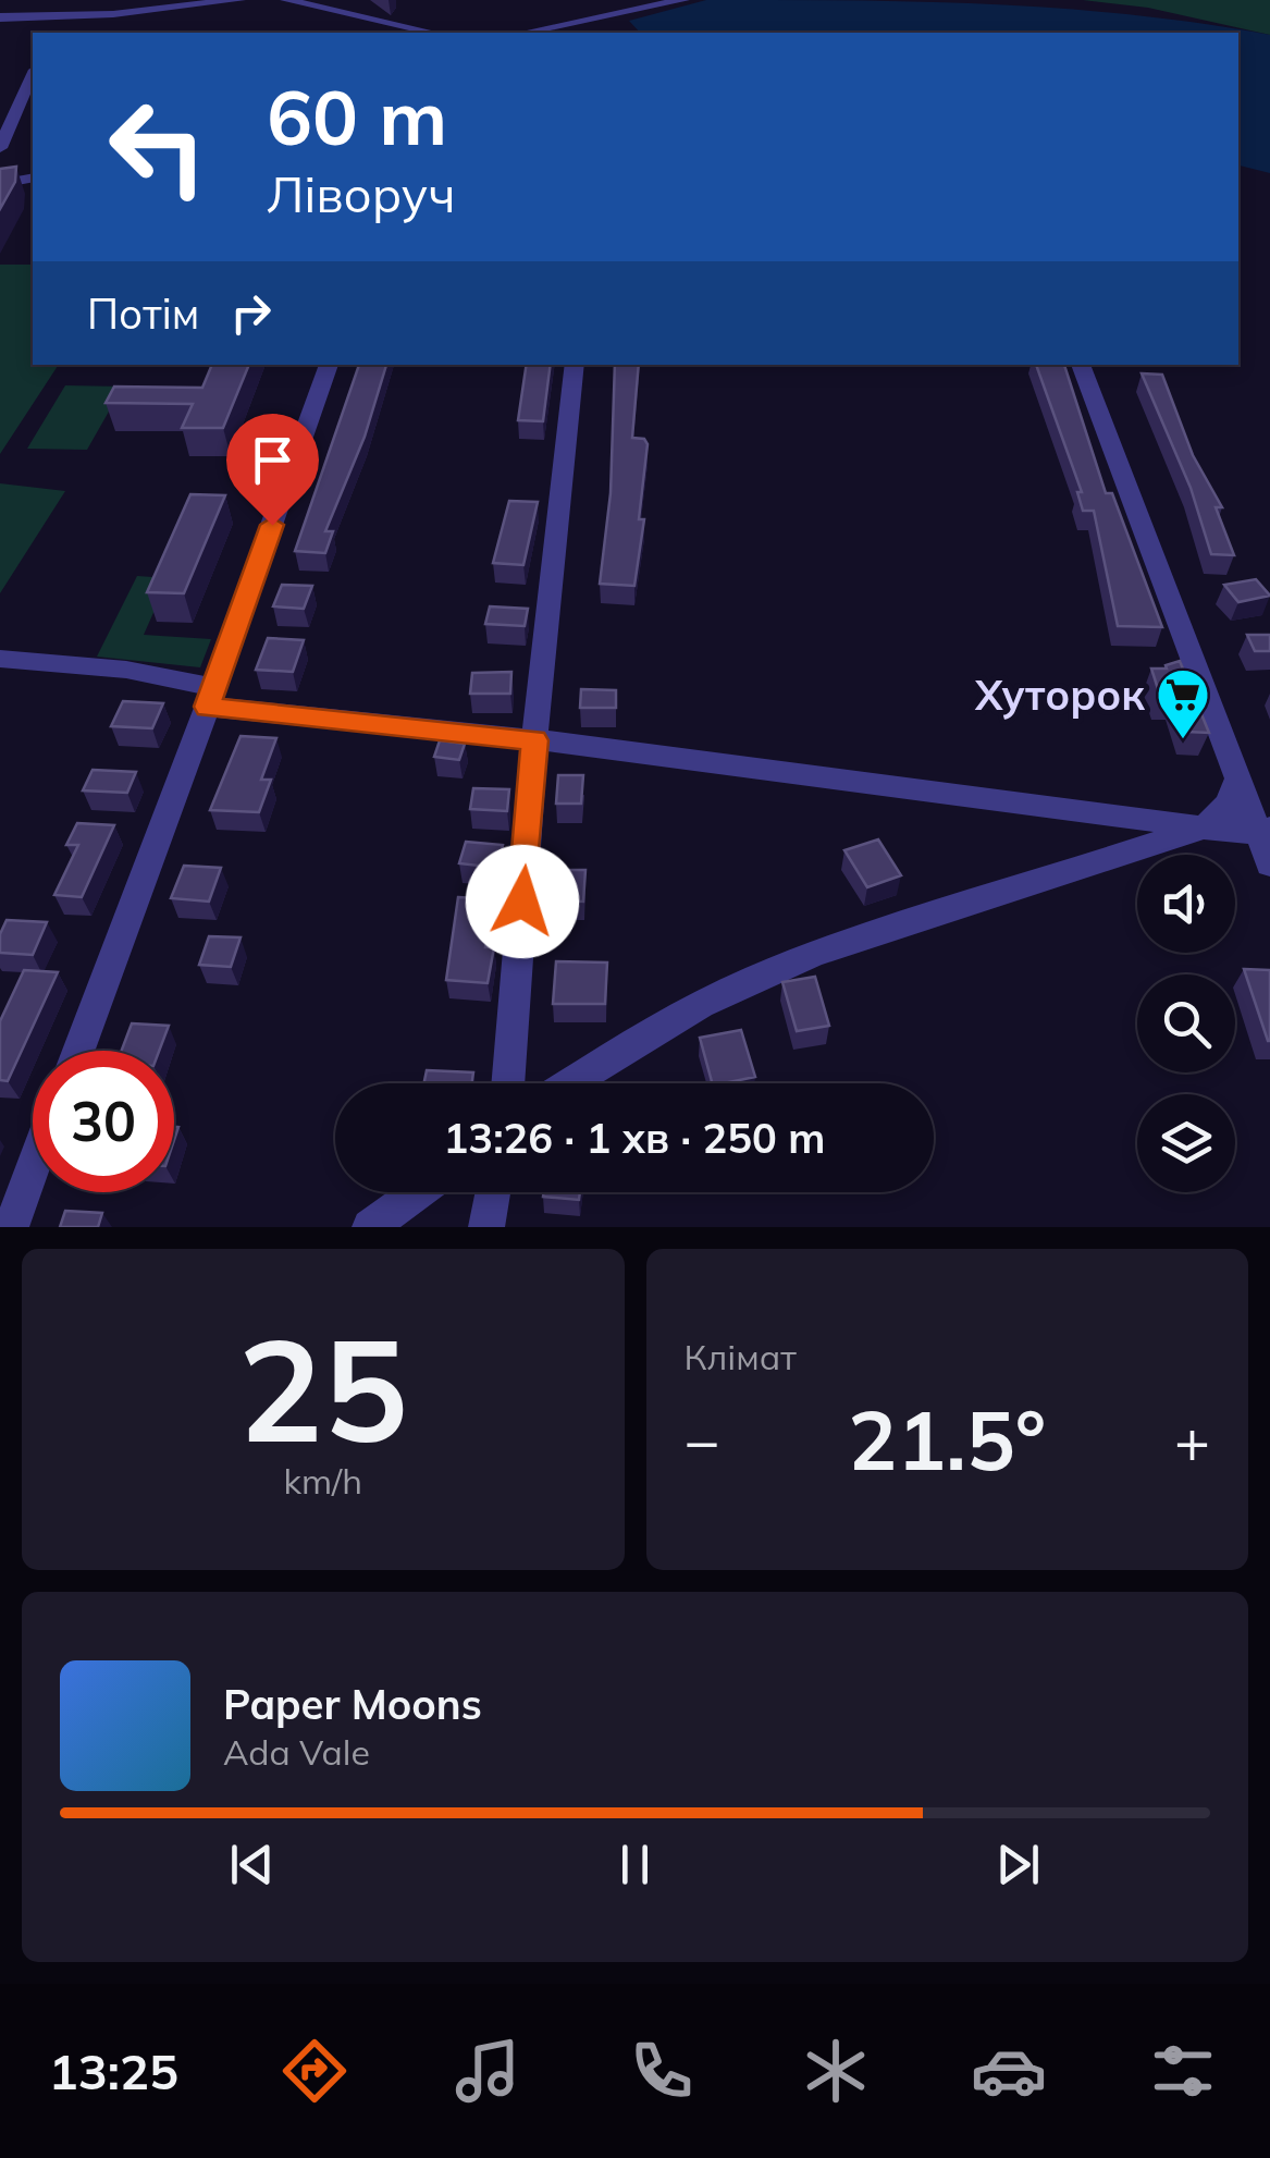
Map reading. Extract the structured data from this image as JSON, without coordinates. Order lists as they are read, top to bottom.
{
  "places": {
    "supermarket": ["Хуторок"]
  },
  "page": {
    "turn": ["60 m", "Ліворуч"],
    "then": "Потім",
    "limit": "30",
    "trip": "13:26 · 1 хв · 250 m",
    "tile": [
      ["25", "km/h"],
      "Клімат"
    ],
    "heat": ["−", "21.5°", "+"],
    "song": ["Paper Moons", "Ada Vale"],
    "tabs": "13:25"
  }
}
